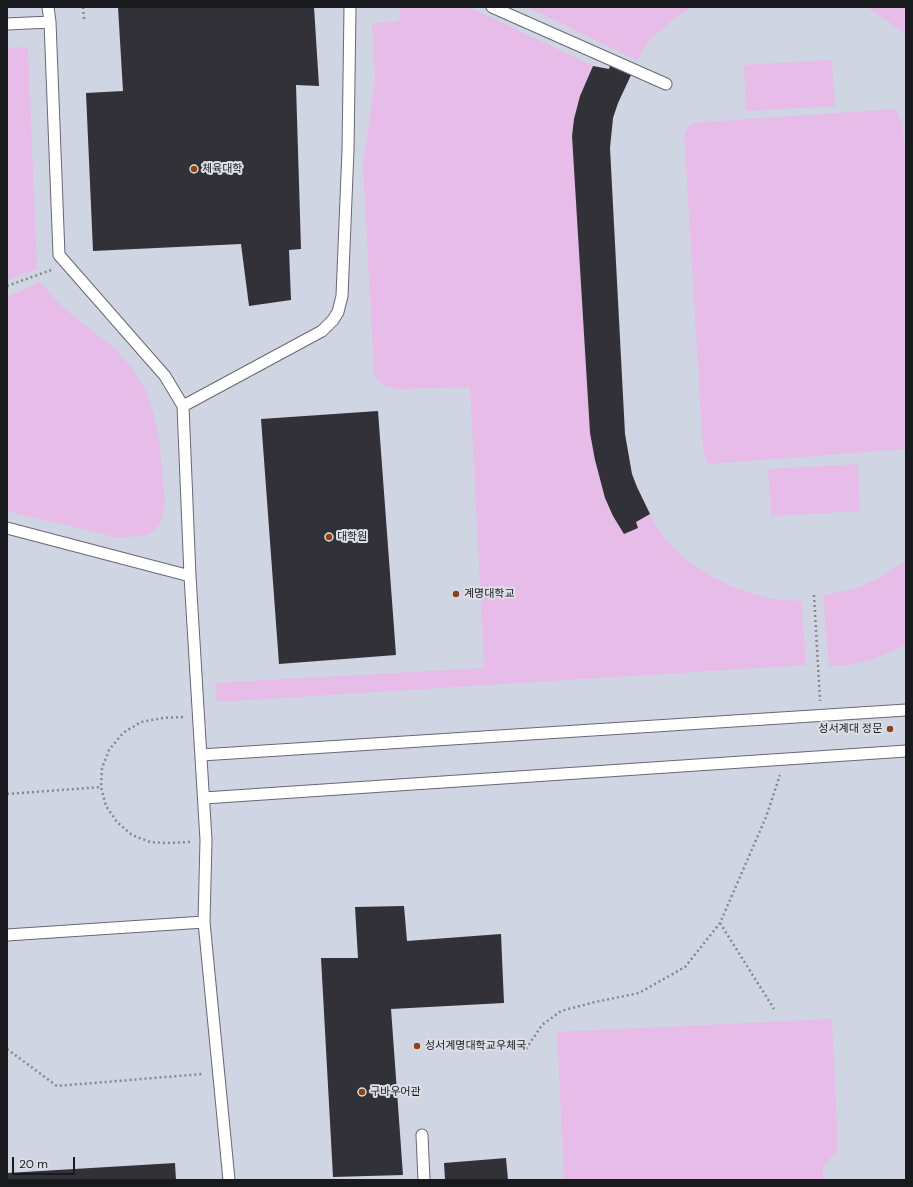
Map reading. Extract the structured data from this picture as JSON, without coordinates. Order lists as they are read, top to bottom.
{
  "places": [
    "체육대학",
    "대학원",
    "계명대학교",
    "성서계대 정문",
    "성서계명대학교우체국",
    "구바우어관"
  ],
  "scale_bar": "20 m"
}
